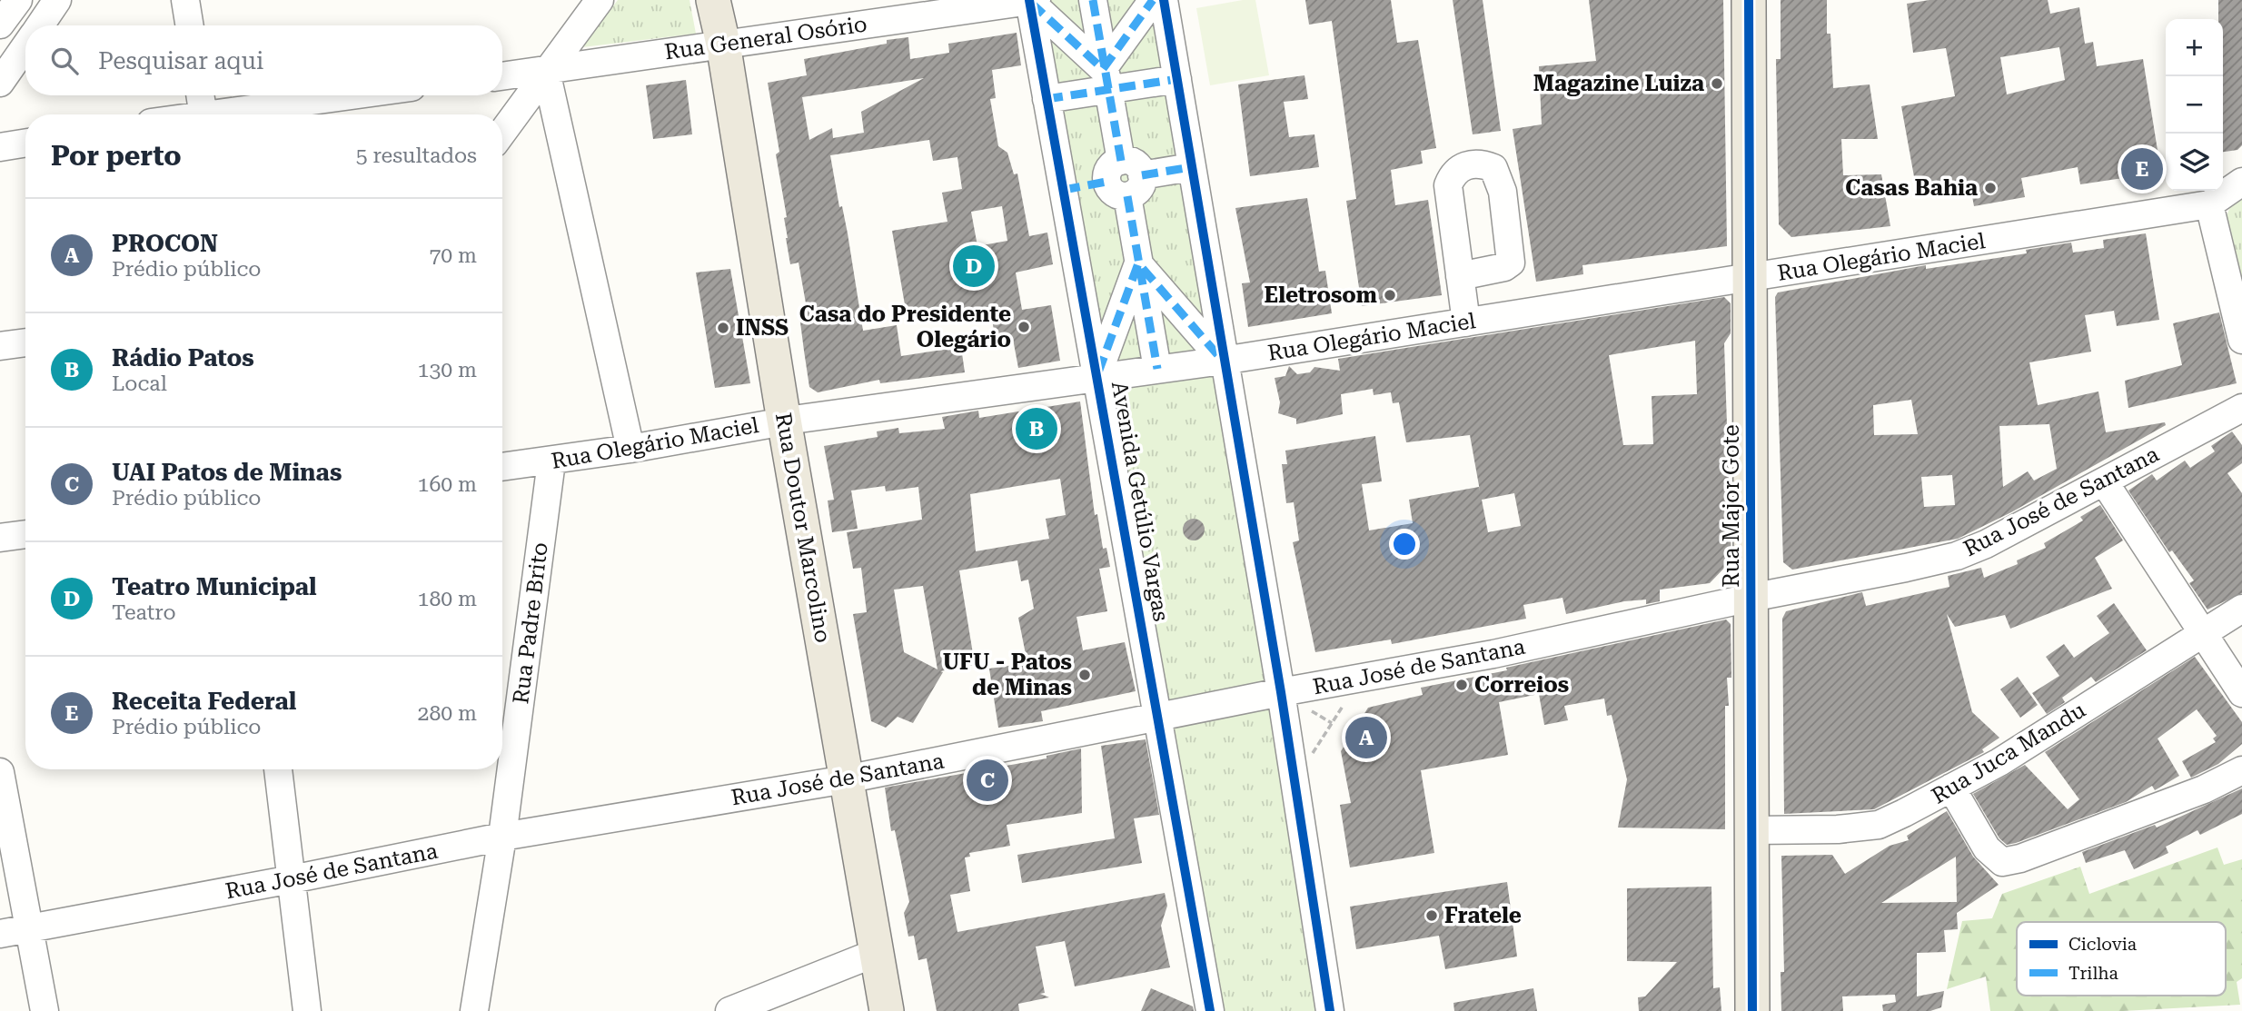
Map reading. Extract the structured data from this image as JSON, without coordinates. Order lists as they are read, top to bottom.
{
  "streets": {
    "main road": ["Rua Major Gote", "Rua Doutor Marcolino"],
    "street": [
      "Rua General Osório",
      "Rua Olegário Maciel",
      "Avenida Getúlio Vargas",
      "Rua José de Santana",
      "Rua Padre Brito",
      "Rua Juca Mandu"
    ]
  },
  "crossings": [
    ["Rua General Osório", "Avenida Getúlio Vargas"],
    ["Rua General Osório", "Rua Doutor Marcolino"],
    ["Rua Olegário Maciel", "Avenida Getúlio Vargas"],
    ["Rua Olegário Maciel", "Rua Major Gote"],
    ["Rua Olegário Maciel", "Rua Doutor Marcolino"],
    ["Rua Olegário Maciel", "Rua Padre Brito"],
    ["Avenida Getúlio Vargas", "Rua José de Santana"],
    ["Rua José de Santana", "Rua Major Gote"],
    ["Rua José de Santana", "Rua Doutor Marcolino"],
    ["Rua José de Santana", "Rua Padre Brito"],
    ["Rua Major Gote", "Rua Juca Mandu"]
  ],
  "places": [
    "Magazine Luiza",
    "Casas Bahia",
    "Eletrosom",
    "Casa do Presidente Olegário",
    "INSS",
    "UFU - Patos de Minas",
    "Correios",
    "Fratele"
  ],
  "legend": ["Ciclovia", "Trilha"],
  "page": {
    "map_buttons": ["+", "−"],
    "search": "Pesquisar aqui",
    "heading": ["Por perto", "5 resultados"],
    "pins": [
      "E",
      "D",
      "B",
      "A",
      "C"
    ],
    "list": [
      {
        "mark": "A",
        "name": "PROCON",
        "note": "Prédio público",
        "value": "70 m"
      },
      {
        "mark": "B",
        "name": "Rádio Patos",
        "note": "Local",
        "value": "130 m"
      },
      {
        "mark": "C",
        "name": "UAI Patos de Minas",
        "note": "Prédio público",
        "value": "160 m"
      },
      {
        "mark": "D",
        "name": "Teatro Municipal",
        "note": "Teatro",
        "value": "180 m"
      },
      {
        "mark": "E",
        "name": "Receita Federal",
        "note": "Prédio público",
        "value": "280 m"
      }
    ]
  }
}
